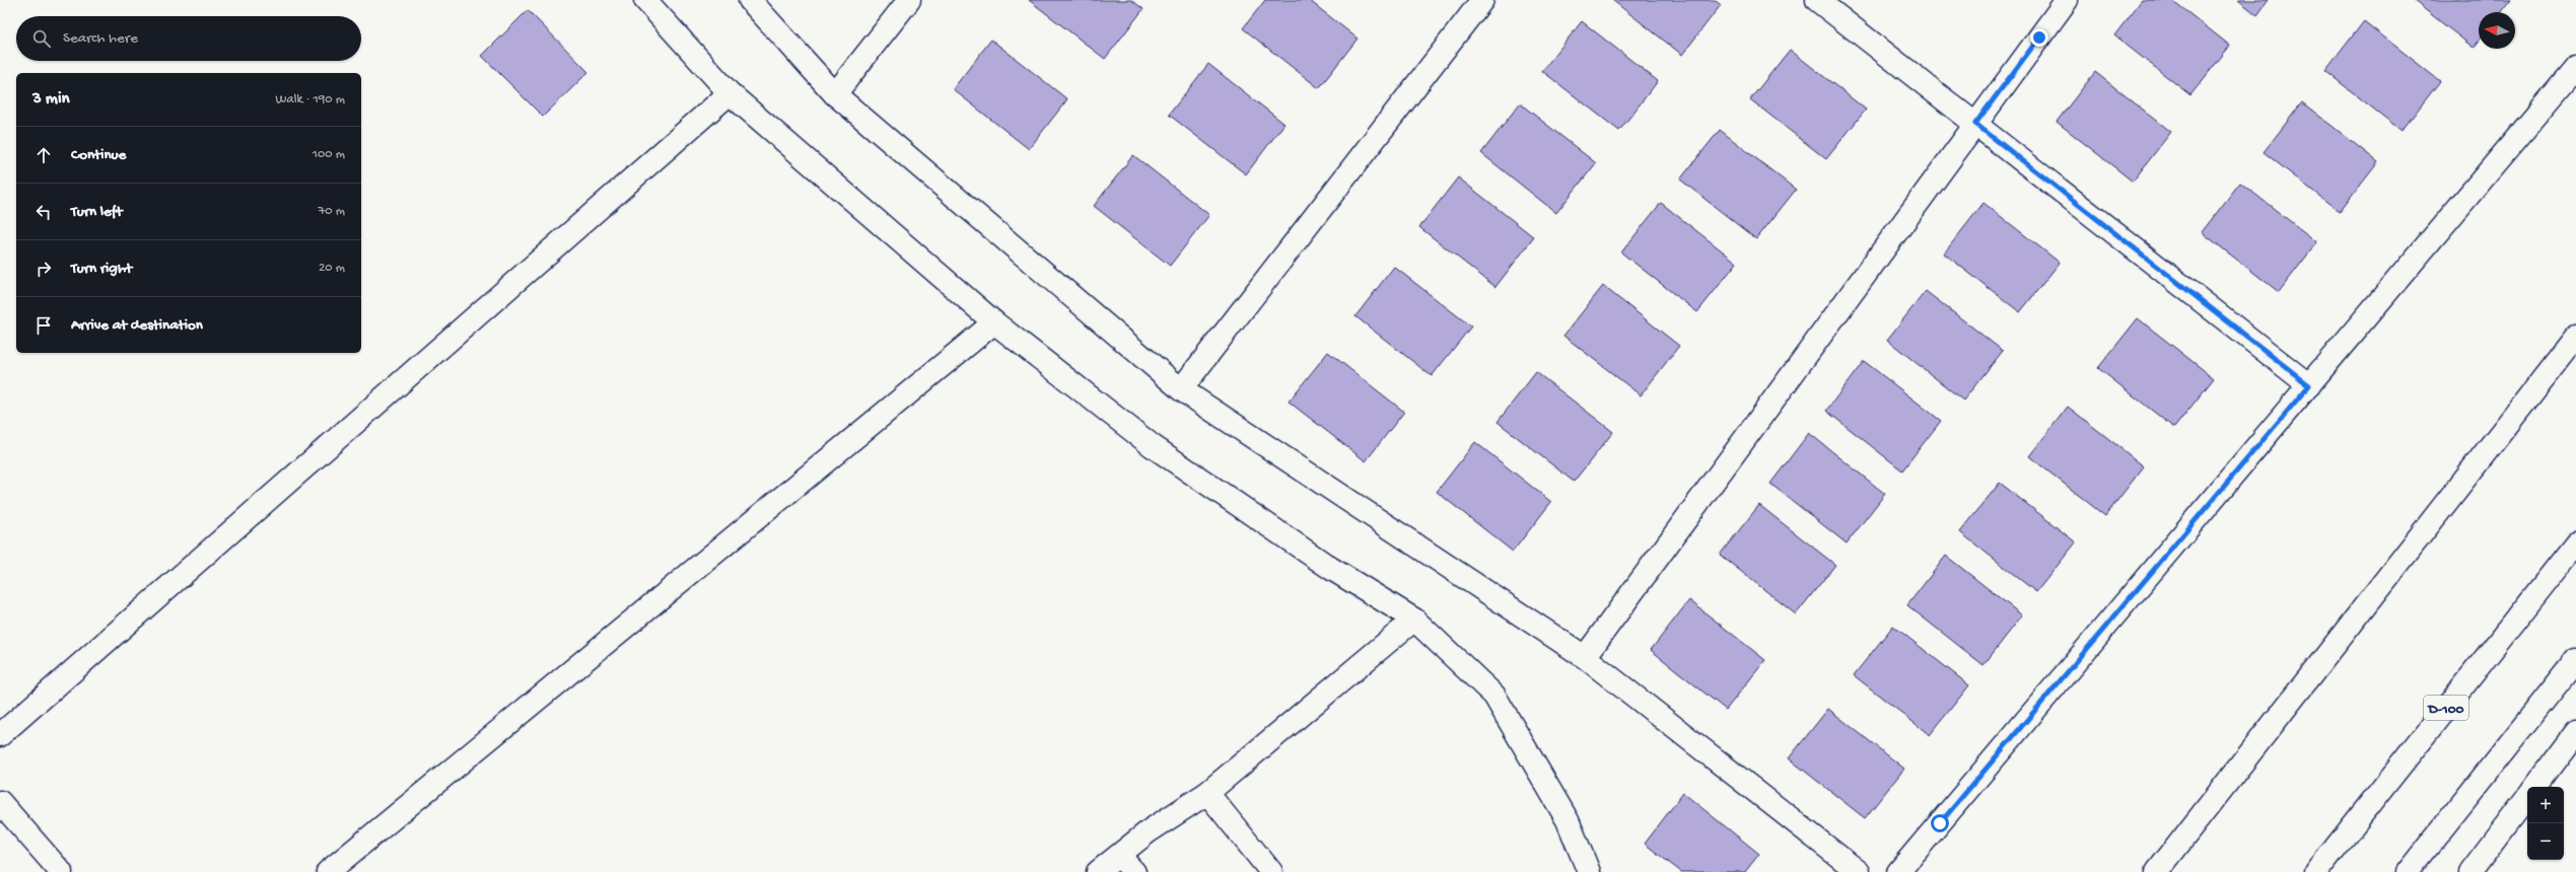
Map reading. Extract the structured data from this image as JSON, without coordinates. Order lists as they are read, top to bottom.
{
  "streets": {
    "main road": ["D-100"]
  },
  "north": "left",
  "page": {
    "search": "Search here",
    "heading": ["3 min", "Walk · 190 m"],
    "list": [
      ["Continue", "100 m"],
      ["Turn left", "70 m"],
      ["Turn right", "20 m"],
      "Arrive at destination"
    ],
    "map_buttons": ["+", "−"]
  }
}
